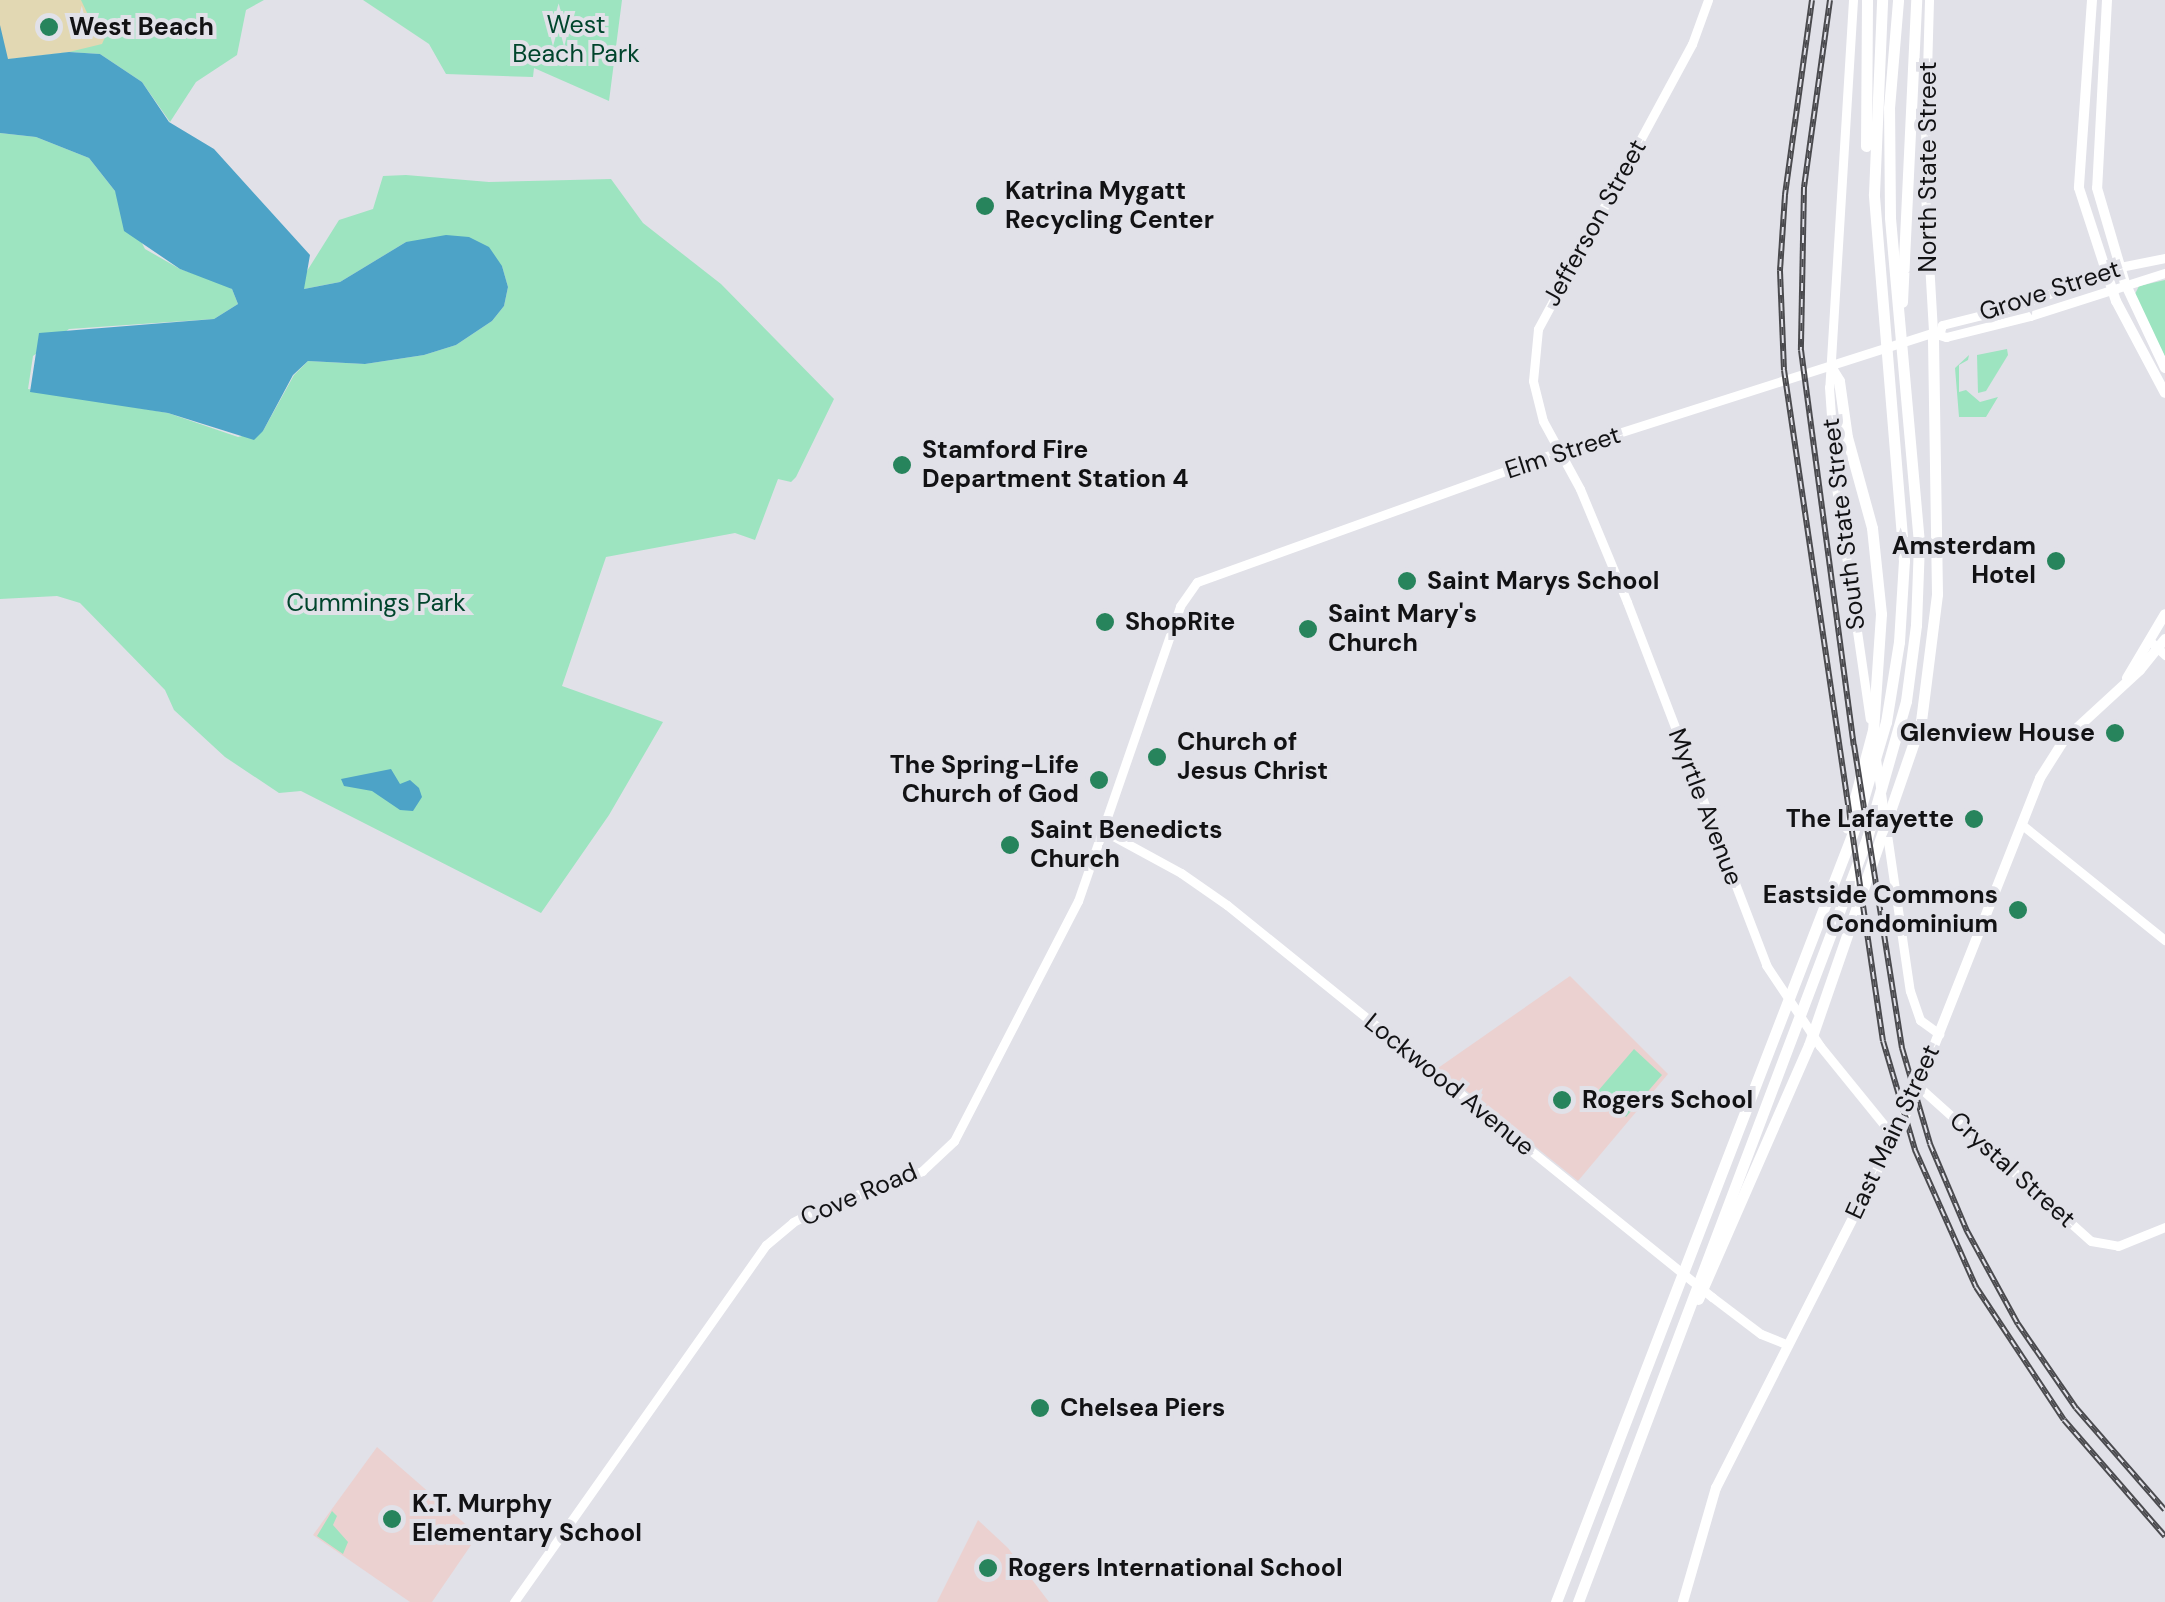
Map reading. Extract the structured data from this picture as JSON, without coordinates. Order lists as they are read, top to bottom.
{
  "streets": {
    "main road": [
      "North State Street",
      "Jefferson Street",
      "Grove Street",
      "Elm Street",
      "South State Street",
      "Myrtle Avenue",
      "Lockwood Avenue",
      "East Main Street",
      "Crystal Street",
      "Cove Road"
    ]
  },
  "crossings": [
    ["North State Street", "Grove Street"],
    ["North State Street", "Elm Street"],
    ["Jefferson Street", "Elm Street"],
    ["Jefferson Street", "Myrtle Avenue"],
    ["Grove Street", "Elm Street"],
    ["Elm Street", "South State Street"],
    ["Elm Street", "Myrtle Avenue"],
    ["Elm Street", "Cove Road"],
    ["South State Street", "East Main Street"],
    ["Myrtle Avenue", "East Main Street"],
    ["Lockwood Avenue", "East Main Street"],
    ["Lockwood Avenue", "Cove Road"],
    ["East Main Street", "Crystal Street"]
  ],
  "parks": ["West Beach Park", "Cummings Park"],
  "places": [
    "West Beach",
    "Katrina Mygatt Recycling Center",
    "Stamford Fire Department Station 4",
    "Amsterdam Hotel",
    "Saint Marys School",
    "ShopRite",
    "Saint Mary's Church",
    "Glenview House",
    "Church of Jesus Christ",
    "The Spring-Life Church of God",
    "The Lafayette",
    "Saint Benedicts Church",
    "Eastside Commons Condominium",
    "Rogers School",
    "Chelsea Piers",
    "K.T. Murphy Elementary School",
    "Rogers International School"
  ]
}
